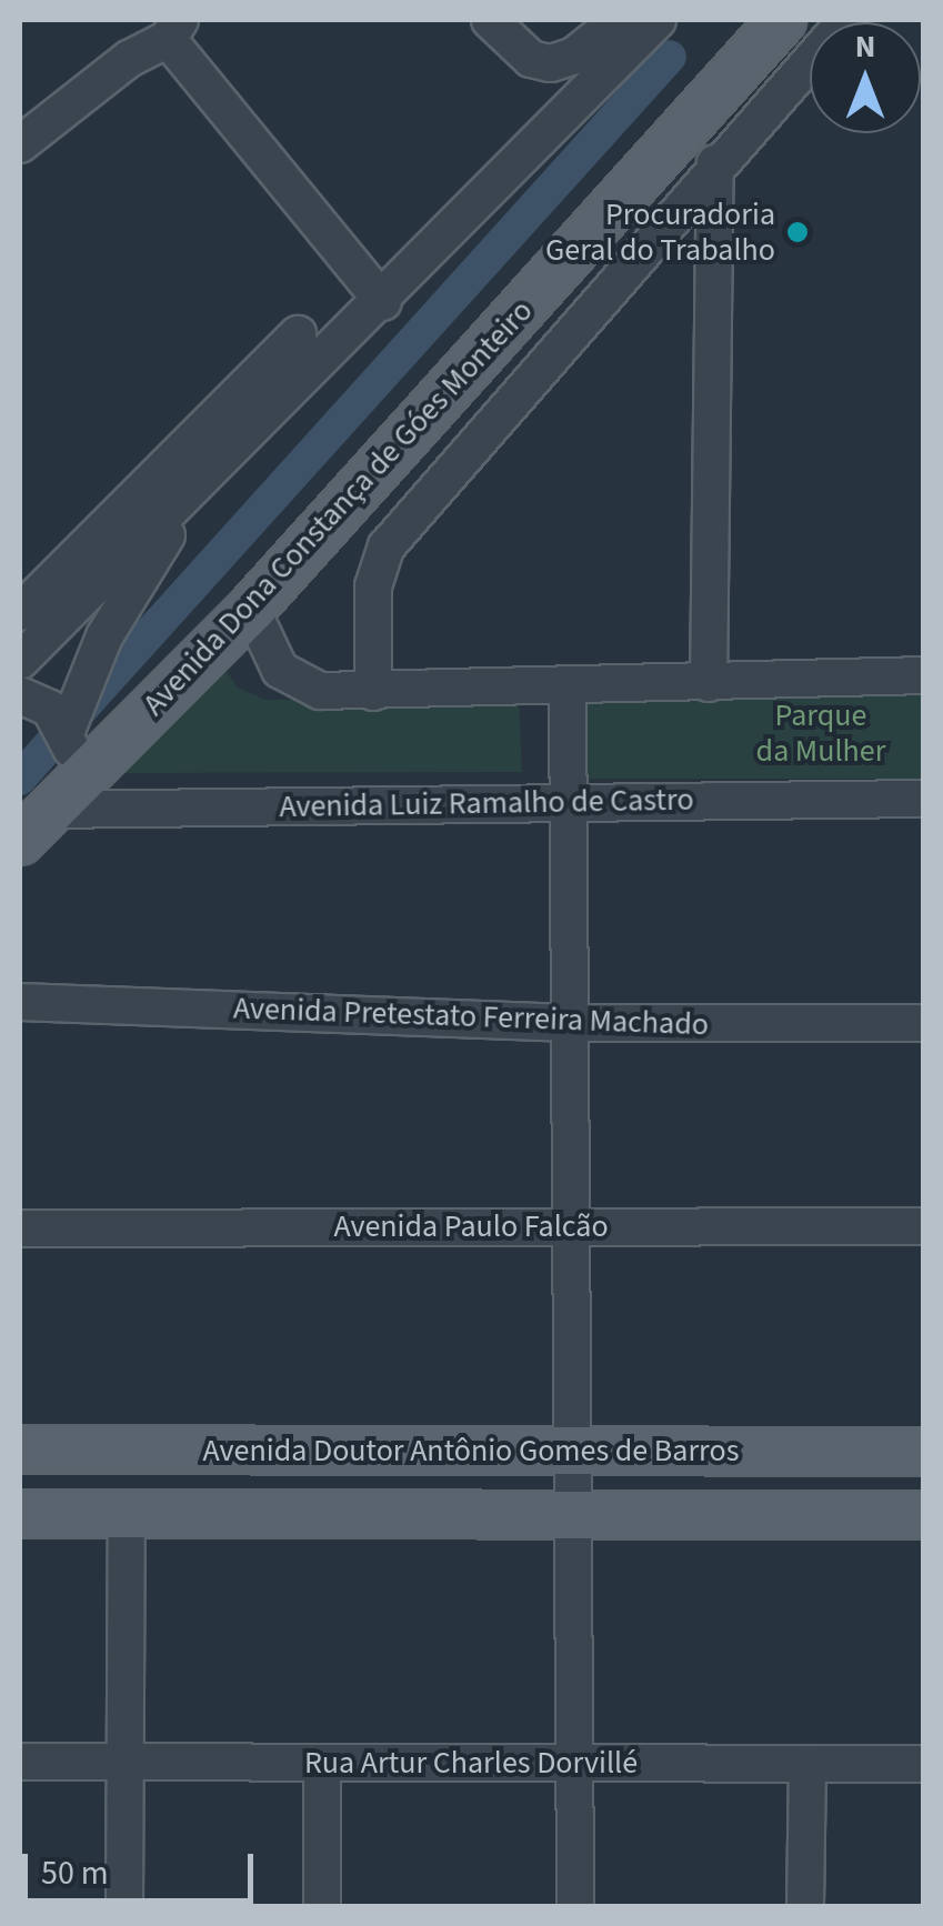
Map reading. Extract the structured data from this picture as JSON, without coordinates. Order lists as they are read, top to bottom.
{
  "streets": {
    "main road": ["Avenida Dona Constança de Góes Monteiro", "Avenida Doutor Antônio Gomes de Barros"],
    "street": [
      "Avenida Luiz Ramalho de Castro",
      "Avenida Pretestato Ferreira Machado",
      "Avenida Paulo Falcão",
      "Rua Artur Charles Dorvillé"
    ]
  },
  "crossings": [
    ["Avenida Dona Constança de Góes Monteiro", "Avenida Luiz Ramalho de Castro"]
  ],
  "parks": ["Parque da Mulher"],
  "places": ["Procuradoria Geral do Trabalho"],
  "scale_bar": "50 m",
  "north": "top"
}
